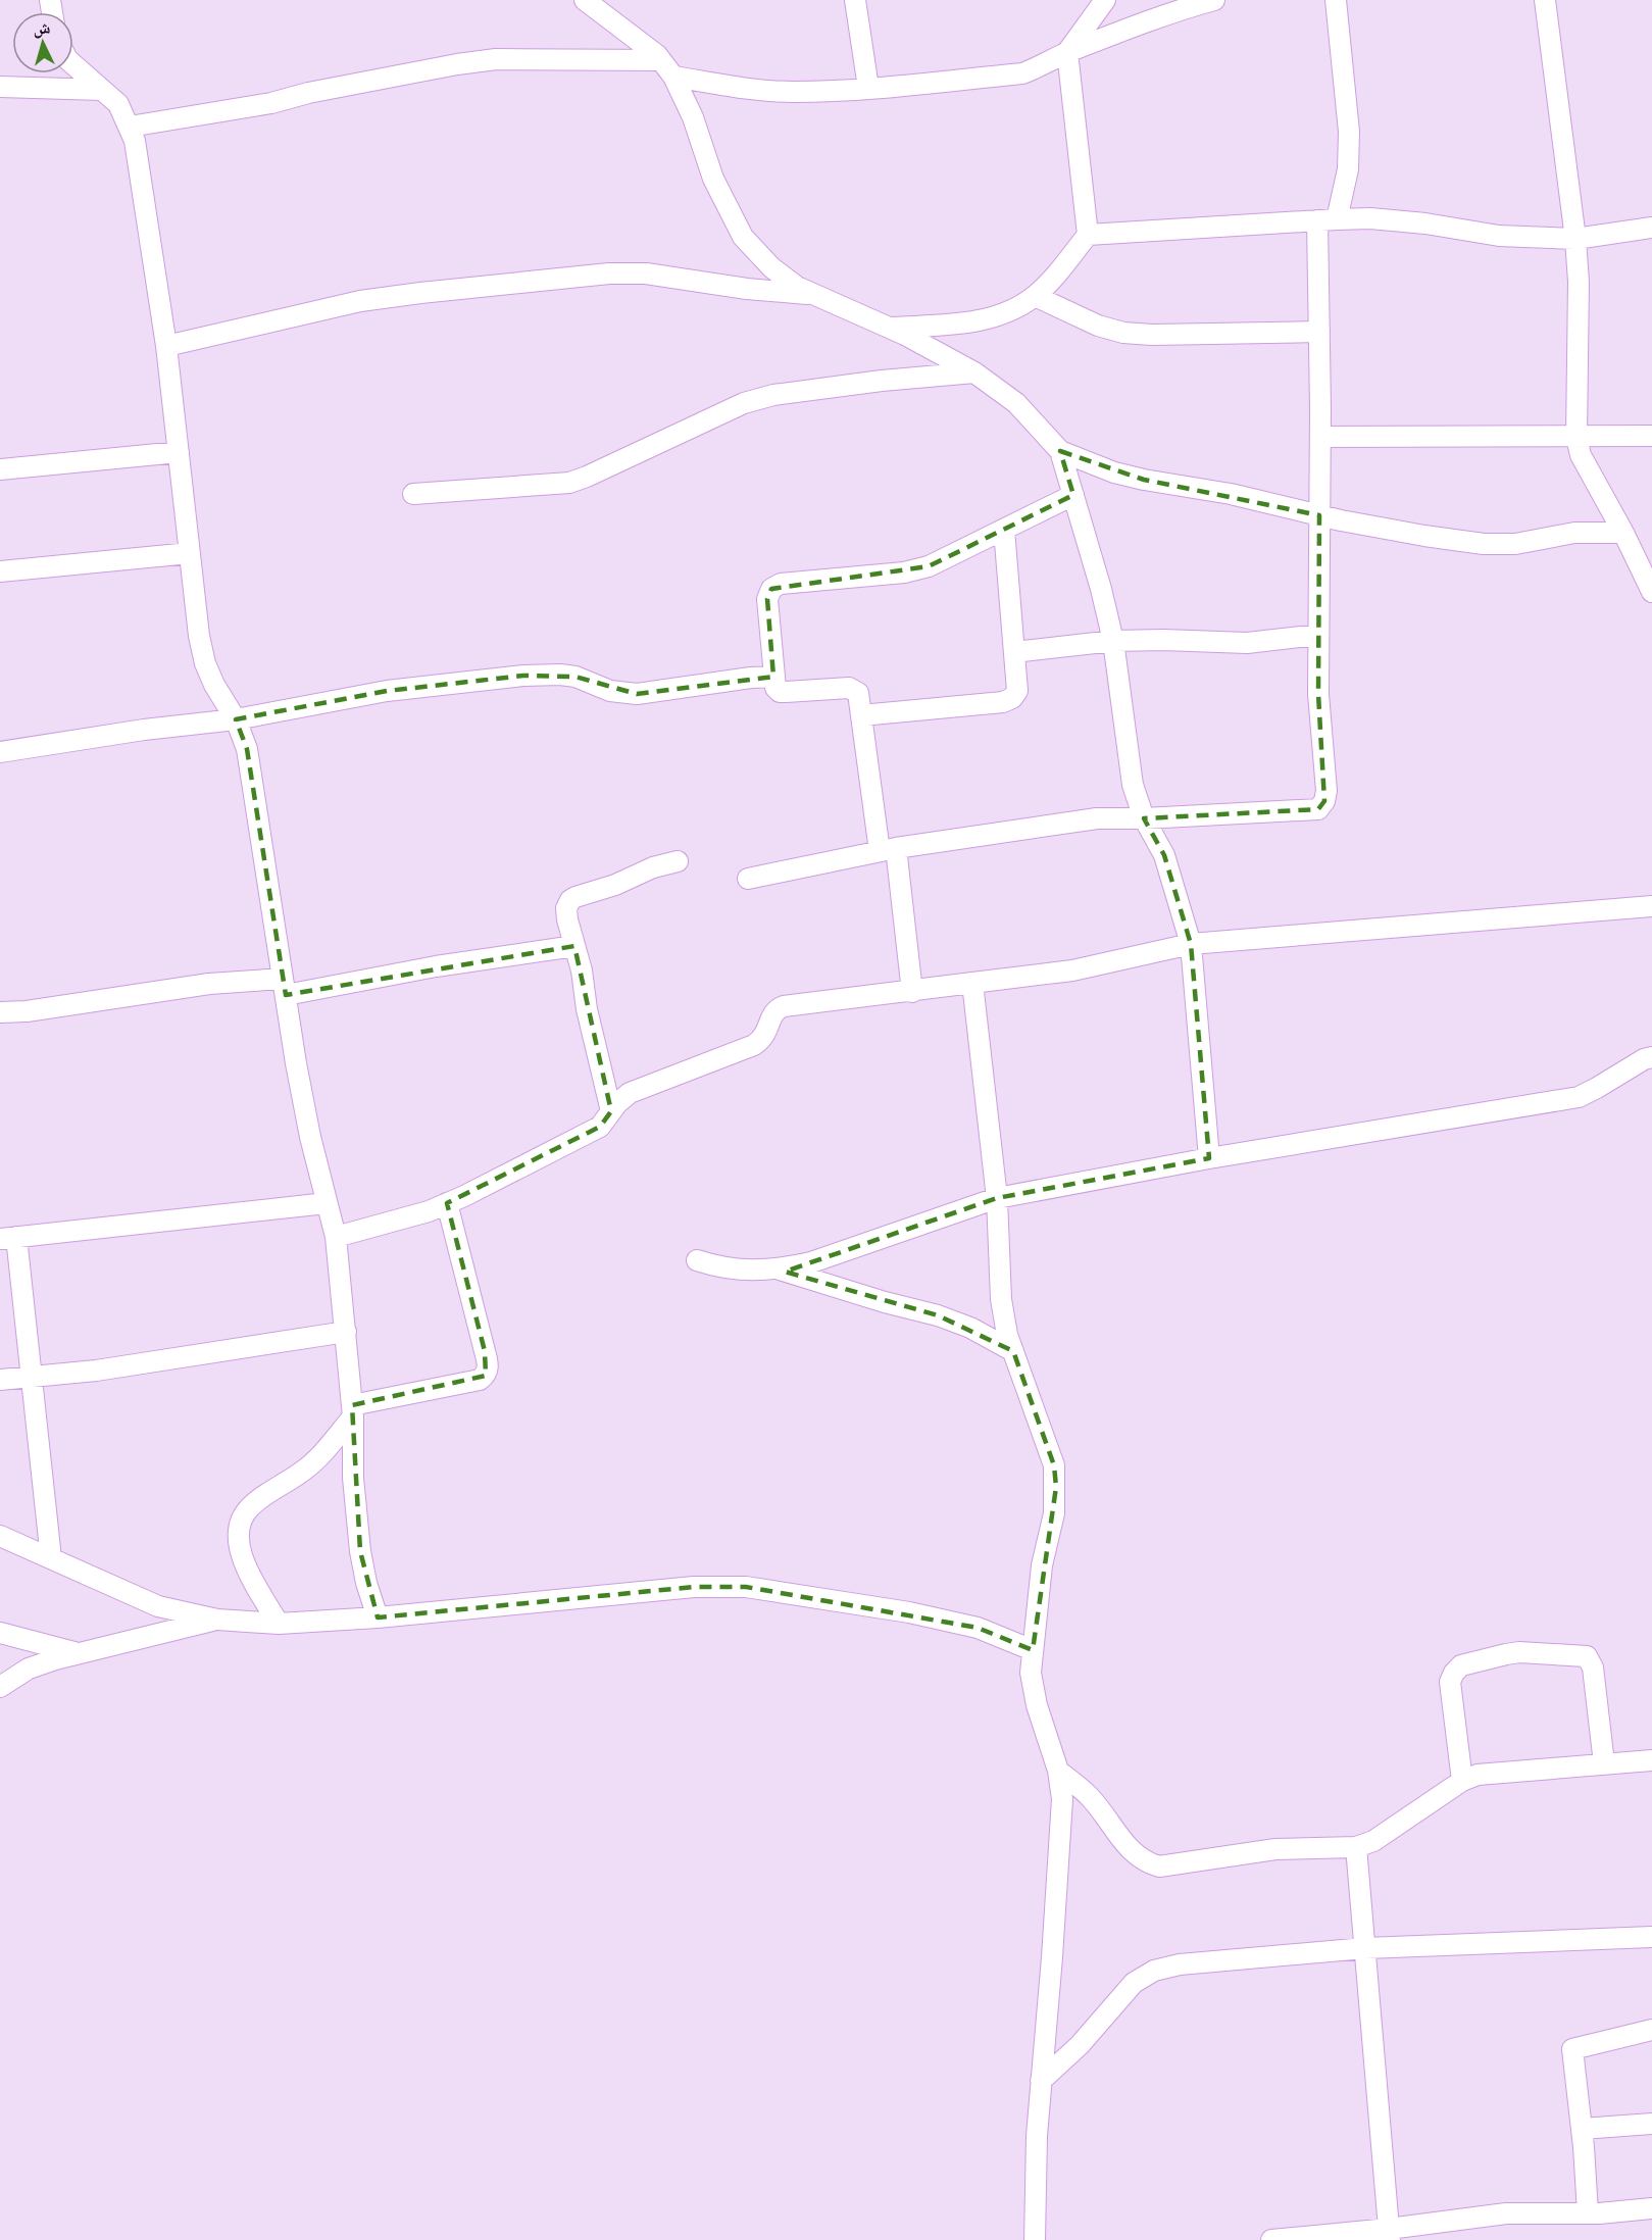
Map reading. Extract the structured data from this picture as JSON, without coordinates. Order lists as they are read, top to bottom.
{
  "north": "top"
}
